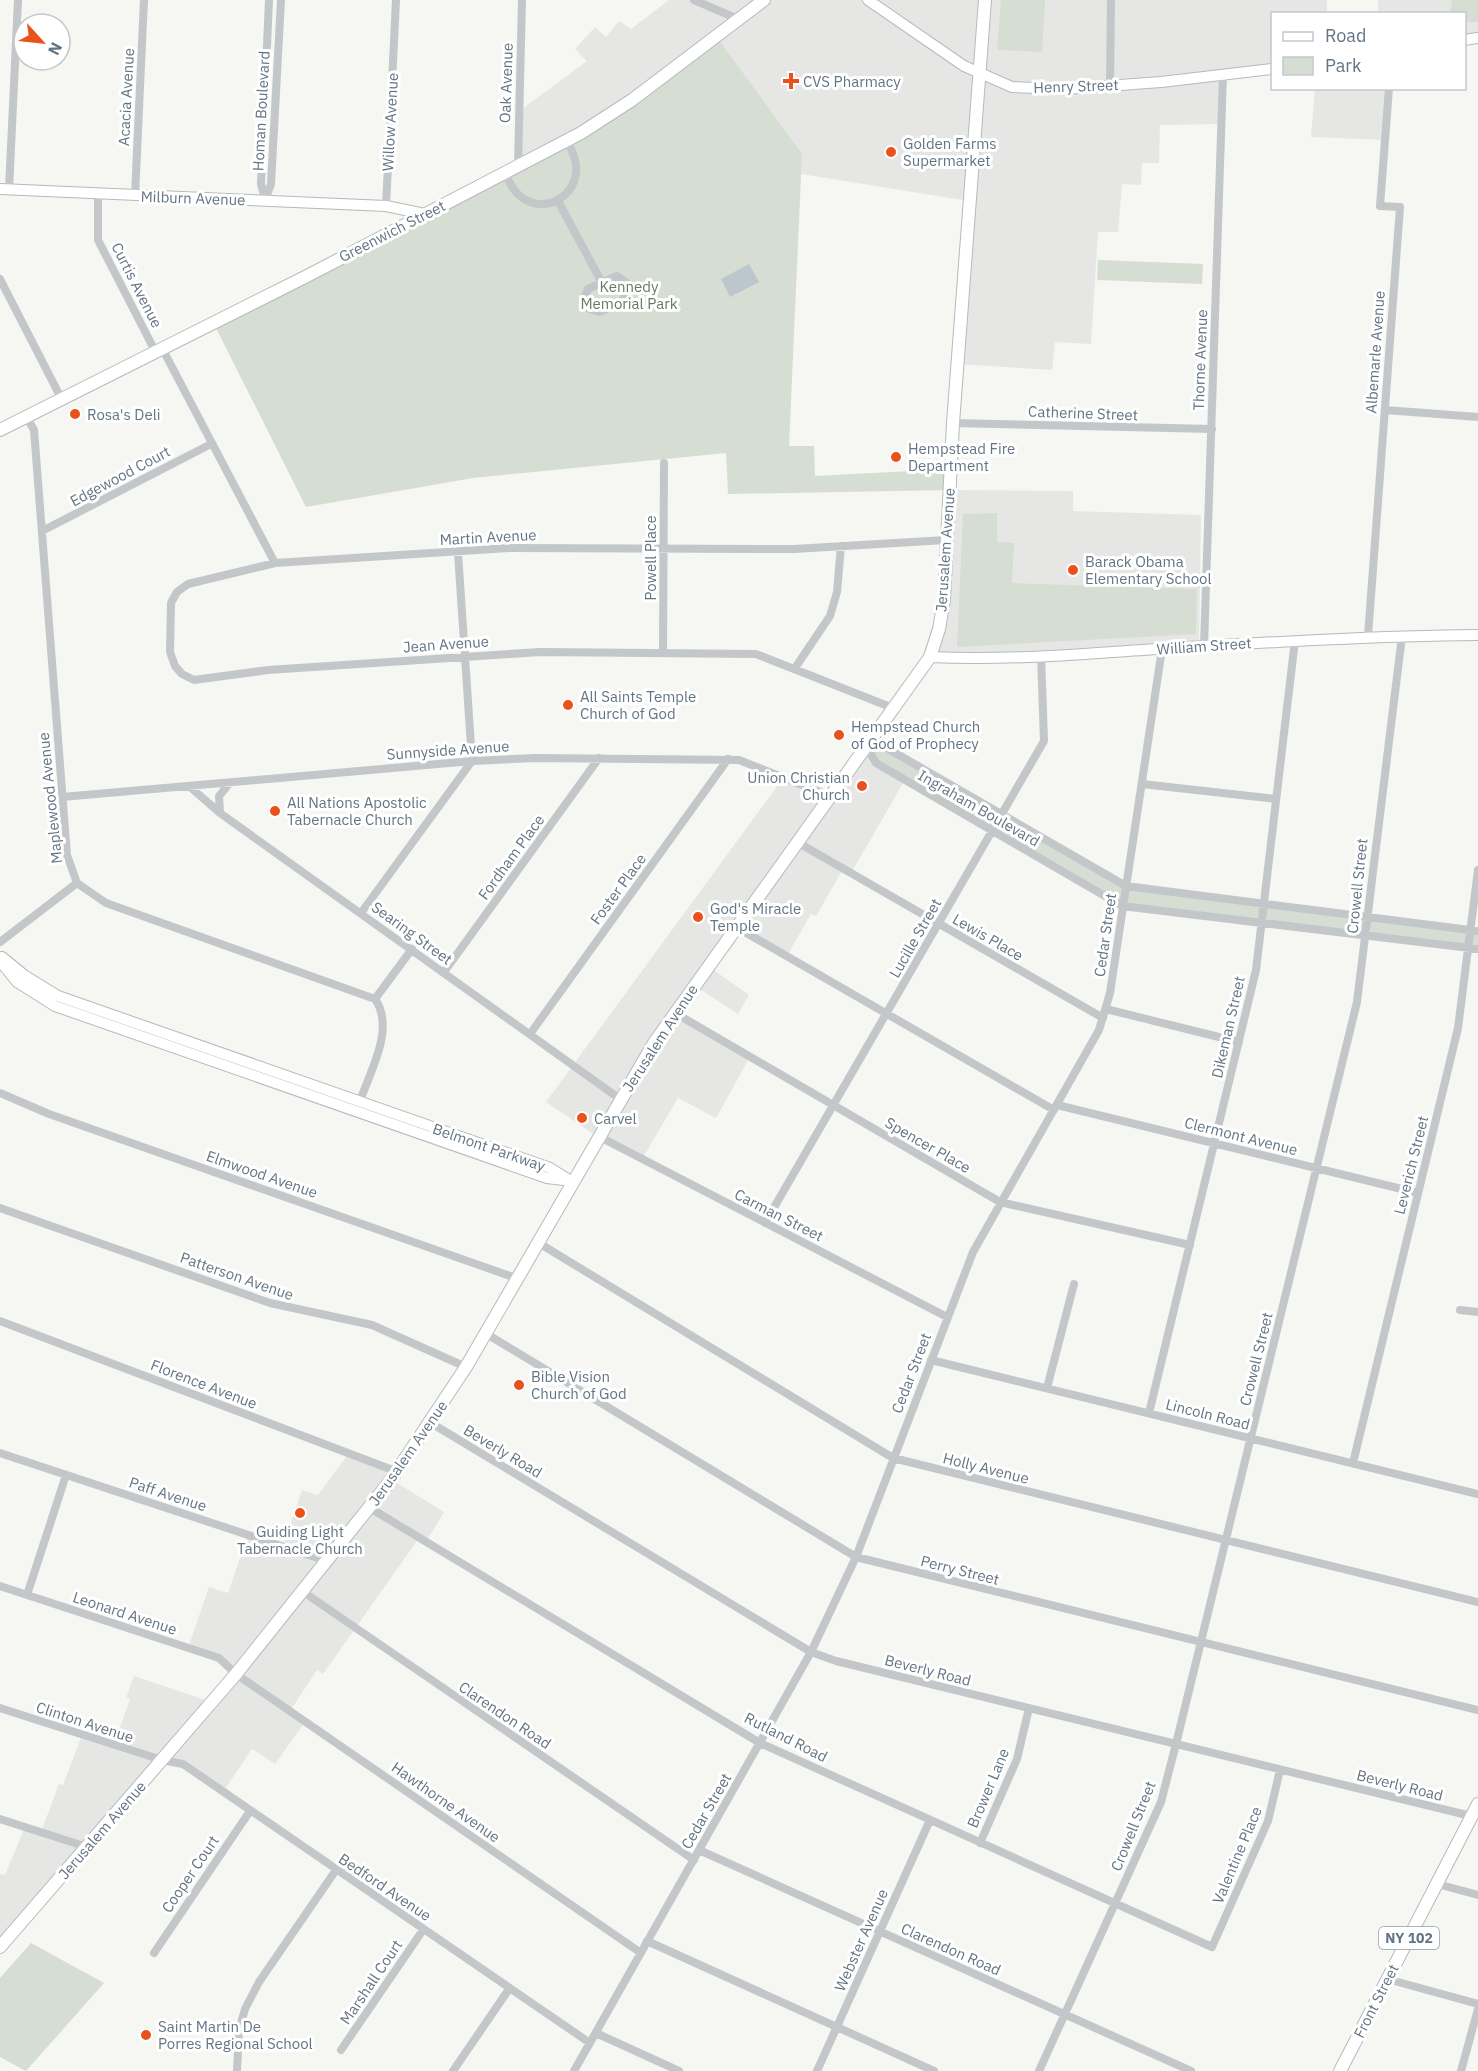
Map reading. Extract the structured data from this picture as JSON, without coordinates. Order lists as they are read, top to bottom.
{
  "streets": {
    "main road": [
      "Greenwich Street",
      "Jerusalem Avenue",
      "NY 102",
      "Front Street"
    ],
    "street": [
      "Oak Avenue",
      "Henry Street",
      "Acacia Avenue",
      "Homan Boulevard",
      "Willow Avenue",
      "Milburn Avenue",
      "Curtis Avenue",
      "Albemarle Avenue",
      "Thorne Avenue",
      "Catherine Street",
      "Edgewood Court",
      "Martin Avenue",
      "Powell Place",
      "Jean Avenue",
      "William Street",
      "Sunnyside Avenue",
      "Maplewood Avenue",
      "Ingraham Boulevard",
      "Fordham Place",
      "Crowell Street",
      "Foster Place",
      "Searing Street",
      "Cedar Street",
      "Lewis Place",
      "Lucille Street",
      "Dikeman Street",
      "Clermont Avenue",
      "Spencer Place",
      "Belmont Parkway",
      "Leverich Street",
      "Elmwood Avenue",
      "Carman Street",
      "Patterson Avenue",
      "Florence Avenue",
      "Lincoln Road",
      "Beverly Road",
      "Holly Avenue",
      "Paff Avenue",
      "Perry Street",
      "Leonard Avenue",
      "Clarendon Road",
      "Clinton Avenue",
      "Rutland Road",
      "Brower Lane",
      "Hawthorne Avenue",
      "Valentine Place",
      "Cooper Court",
      "Bedford Avenue",
      "Webster Avenue",
      "Marshall Court"
    ]
  },
  "crossings": [
    ["Oak Avenue", "Greenwich Street"],
    ["Henry Street", "Thorne Avenue"],
    ["Henry Street", "Jerusalem Avenue"],
    ["Acacia Avenue", "Milburn Avenue"],
    ["Homan Boulevard", "Milburn Avenue"],
    ["Willow Avenue", "Milburn Avenue"],
    ["Milburn Avenue", "Curtis Avenue"],
    ["Greenwich Street", "Curtis Avenue"],
    ["Greenwich Street", "Maplewood Avenue"],
    ["Albemarle Avenue", "William Street"],
    ["Thorne Avenue", "Catherine Street"],
    ["Thorne Avenue", "William Street"],
    ["Catherine Street", "Jerusalem Avenue"],
    ["Edgewood Court", "Maplewood Avenue"],
    ["Martin Avenue", "Jerusalem Avenue"],
    ["Martin Avenue", "Powell Place"],
    ["Martin Avenue", "Jean Avenue"],
    ["Jerusalem Avenue", "Jean Avenue"],
    ["Jerusalem Avenue", "William Street"],
    ["Jerusalem Avenue", "Sunnyside Avenue"],
    ["Jerusalem Avenue", "Ingraham Boulevard"],
    ["Jerusalem Avenue", "Searing Street"],
    ["Jerusalem Avenue", "Lewis Place"],
    ["Jerusalem Avenue", "Clermont Avenue"],
    ["Jerusalem Avenue", "Spencer Place"],
    ["Jerusalem Avenue", "Belmont Parkway"],
    ["Jerusalem Avenue", "Elmwood Avenue"],
    ["Jerusalem Avenue", "Carman Street"],
    ["Jerusalem Avenue", "Patterson Avenue"],
    ["Jerusalem Avenue", "Florence Avenue"],
    ["Jerusalem Avenue", "Beverly Road"],
    ["Jerusalem Avenue", "Holly Avenue"],
    ["Jerusalem Avenue", "Paff Avenue"],
    ["Jerusalem Avenue", "Perry Street"],
    ["Jerusalem Avenue", "Leonard Avenue"],
    ["Jerusalem Avenue", "Clarendon Road"],
    ["Jerusalem Avenue", "Clinton Avenue"],
    ["Jerusalem Avenue", "Rutland Road"],
    ["Jerusalem Avenue", "Hawthorne Avenue"],
    ["Jerusalem Avenue", "Bedford Avenue"],
    ["Powell Place", "Jean Avenue"],
    ["William Street", "Crowell Street"],
    ["William Street", "Cedar Street"],
    ["William Street", "Lucille Street"],
    ["William Street", "Dikeman Street"],
    ["Sunnyside Avenue", "Maplewood Avenue"],
    ["Sunnyside Avenue", "Fordham Place"],
    ["Sunnyside Avenue", "Foster Place"],
    ["Sunnyside Avenue", "Searing Street"],
    ["Ingraham Boulevard", "Crowell Street"],
    ["Ingraham Boulevard", "Cedar Street"],
    ["Ingraham Boulevard", "Lucille Street"],
    ["Ingraham Boulevard", "Dikeman Street"],
    ["Ingraham Boulevard", "Leverich Street"],
    ["Fordham Place", "Searing Street"],
    ["Crowell Street", "Clermont Avenue"],
    ["Crowell Street", "Lincoln Road"],
    ["Crowell Street", "Beverly Road"],
    ["Crowell Street", "Holly Avenue"],
    ["Crowell Street", "Perry Street"],
    ["Crowell Street", "Clarendon Road"],
    ["Crowell Street", "Rutland Road"],
    ["Foster Place", "Searing Street"],
    ["Cedar Street", "Lewis Place"],
    ["Cedar Street", "Clermont Avenue"],
    ["Cedar Street", "Spencer Place"],
    ["Cedar Street", "Carman Street"],
    ["Cedar Street", "Lincoln Road"],
    ["Cedar Street", "Beverly Road"],
    ["Cedar Street", "Holly Avenue"],
    ["Cedar Street", "Perry Street"],
    ["Cedar Street", "Clarendon Road"],
    ["Cedar Street", "Rutland Road"],
    ["Cedar Street", "Hawthorne Avenue"],
    ["Cedar Street", "Bedford Avenue"],
    ["Lewis Place", "Lucille Street"],
    ["Lucille Street", "Clermont Avenue"],
    ["Lucille Street", "Spencer Place"],
    ["Lucille Street", "Carman Street"],
    ["Dikeman Street", "Clermont Avenue"],
    ["Dikeman Street", "Spencer Place"],
    ["Dikeman Street", "Lincoln Road"],
    ["Clermont Avenue", "Leverich Street"],
    ["Leverich Street", "Lincoln Road"],
    ["Beverly Road", "Brower Lane"],
    ["Beverly Road", "Valentine Place"],
    ["Beverly Road", "Front Street"],
    ["Leonard Avenue", "Hawthorne Avenue"],
    ["Clarendon Road", "Webster Avenue"],
    ["Clinton Avenue", "Bedford Avenue"],
    ["Rutland Road", "Brower Lane"],
    ["Rutland Road", "Valentine Place"],
    ["Rutland Road", "Webster Avenue"],
    ["Cooper Court", "Bedford Avenue"],
    ["Bedford Avenue", "Marshall Court"]
  ],
  "parks": ["Kennedy Memorial Park"],
  "places": {
    "health": ["CVS Pharmacy"],
    "other": [
      "Golden Farms Supermarket",
      "Rosa's Deli",
      "Hempstead Fire Department",
      "Barack Obama Elementary School",
      "All Saints Temple Church of God",
      "Hempstead Church of God of Prophecy",
      "Union Christian Church",
      "All Nations Apostolic Tabernacle Church",
      "God's Miracle Temple",
      "Carvel",
      "Bible Vision Church of God",
      "Guiding Light Tabernacle Church",
      "Saint Martin De Porres Regional School"
    ]
  },
  "legend": ["Road", "Park"],
  "north": "bottom right"
}
